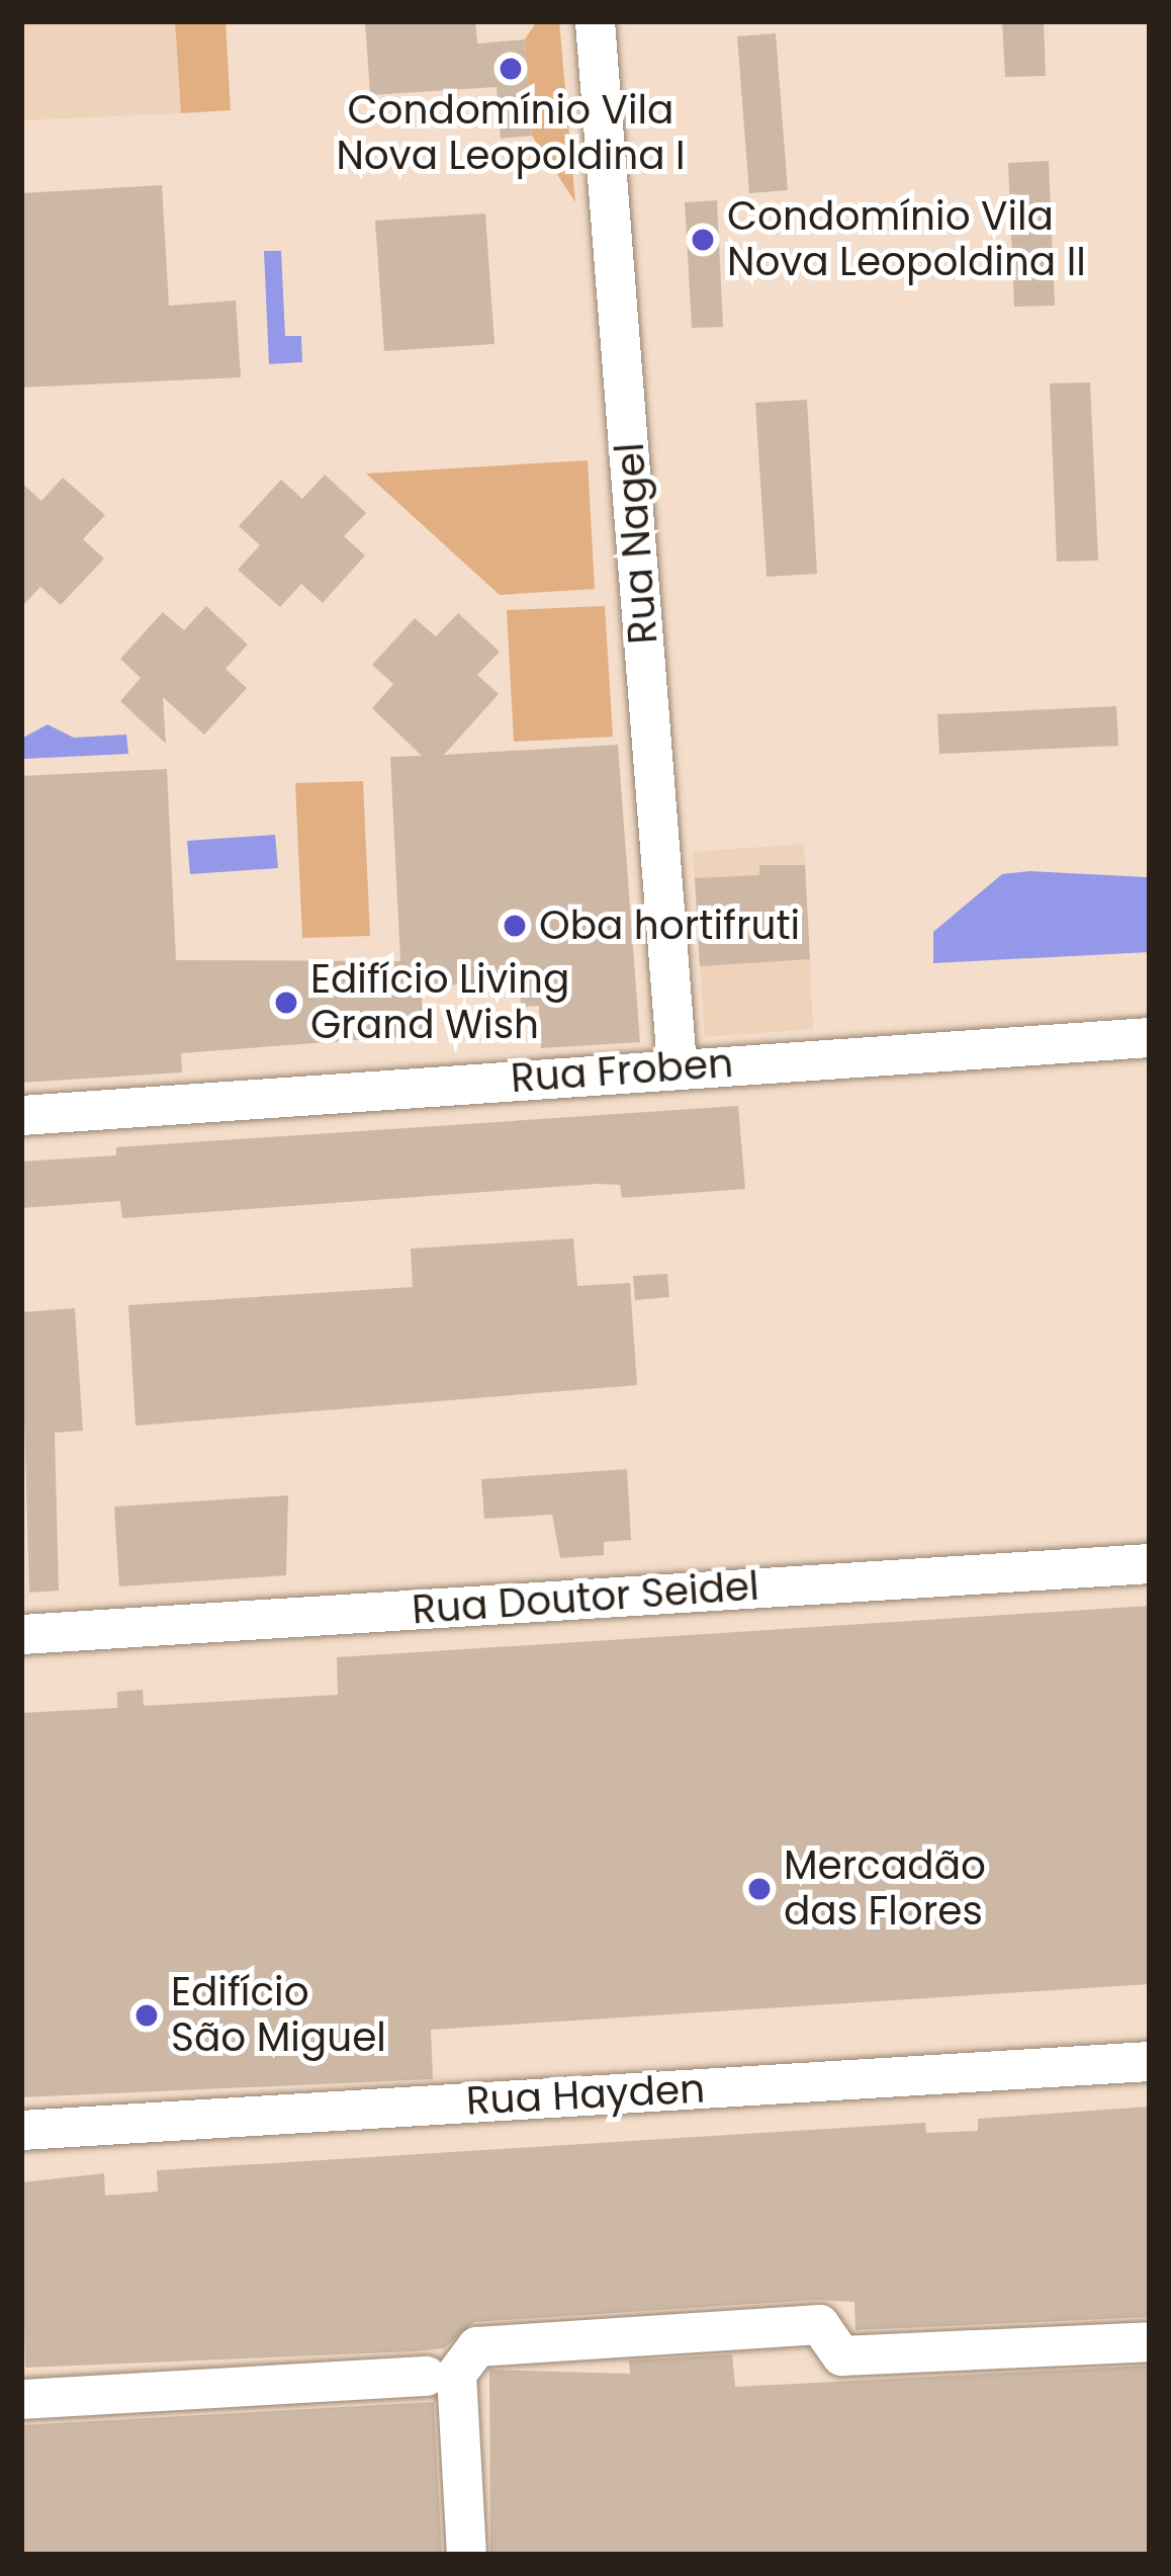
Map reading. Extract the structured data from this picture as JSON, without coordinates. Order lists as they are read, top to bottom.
{
  "streets": {
    "street": [
      "Rua Nagel",
      "Rua Froben",
      "Rua Doutor Seidel",
      "Rua Hayden"
    ]
  },
  "crossings": [
    ["Rua Nagel", "Rua Froben"]
  ],
  "places": [
    "Condomínio Vila Nova Leopoldina I",
    "Condomínio Vila Nova Leopoldina II",
    "Oba hortifruti",
    "Edifício Living Grand Wish",
    "Mercadão das Flores",
    "Edifício São Miguel"
  ]
}
